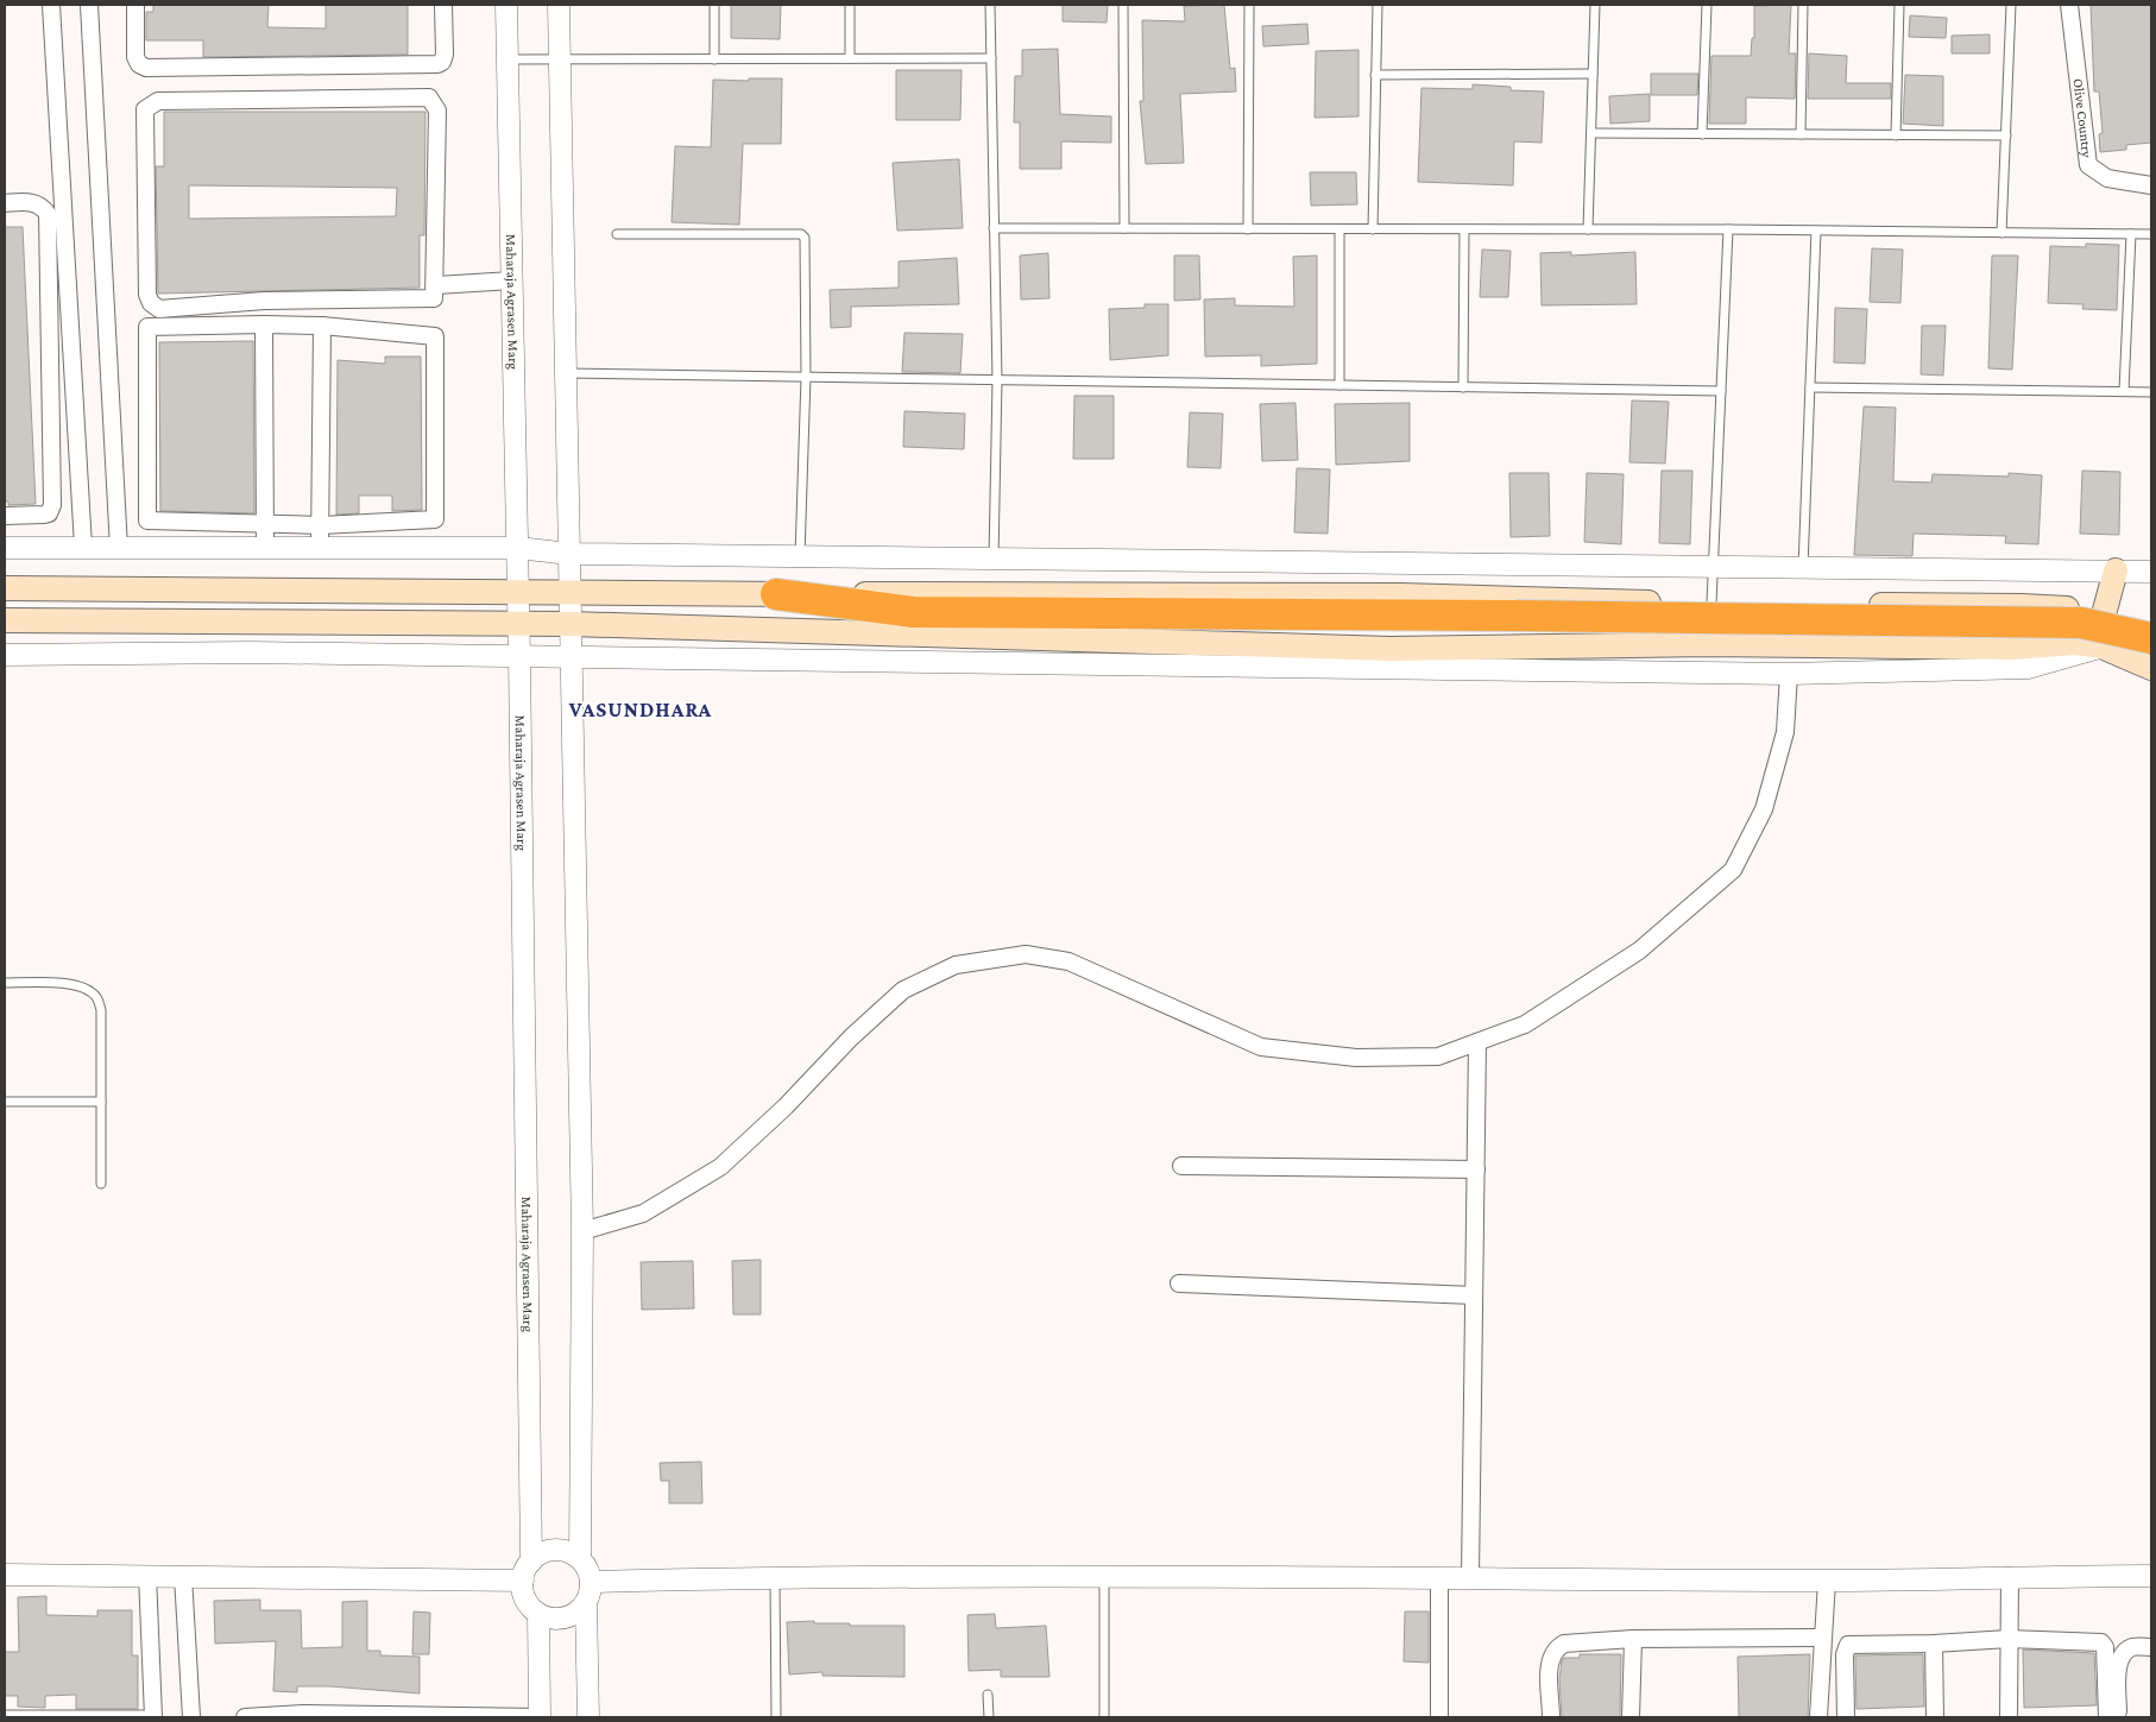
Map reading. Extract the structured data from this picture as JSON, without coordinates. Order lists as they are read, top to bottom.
{
  "streets": {
    "street": ["Olive Country", "Maharaja Agrasen Marg"]
  },
  "districts": ["VASUNDHARA"]
}
